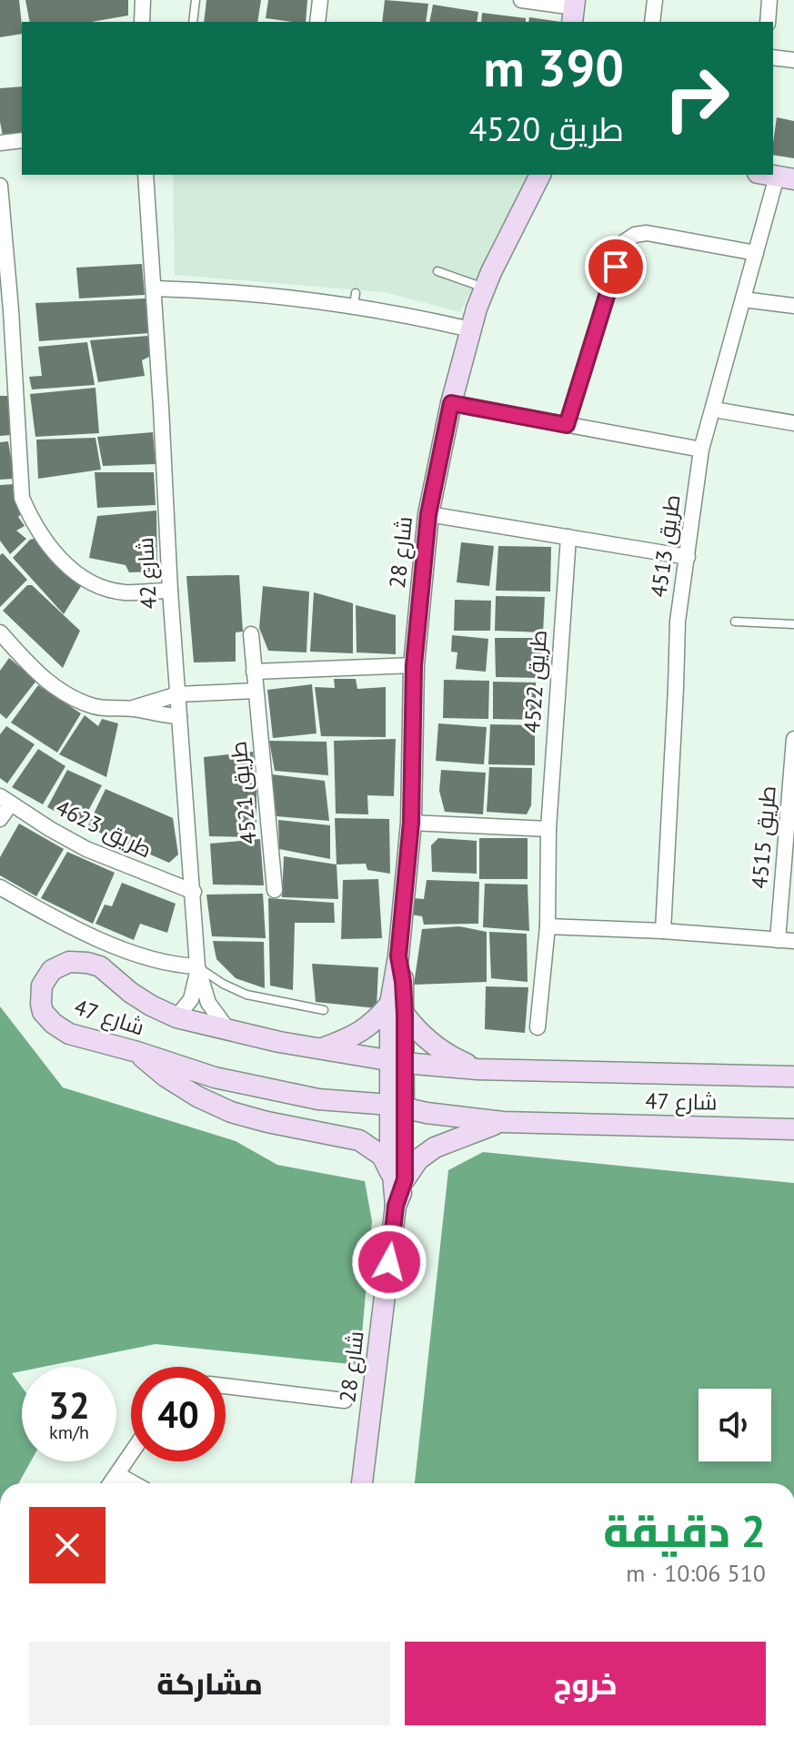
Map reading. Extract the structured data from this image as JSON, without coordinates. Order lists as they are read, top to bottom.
{
  "streets": {
    "street": [
      "طريق 4513",
      "شارع 28",
      "شارع 42",
      "طريق 4522",
      "طريق 4521",
      "طريق 4623",
      "طريق 4515",
      "شارع 47"
    ]
  },
  "crossings": [
    ["شارع 28", "شارع 47"],
    ["شارع 42", "طريق 4623"],
    ["شارع 42", "شارع 47"]
  ],
  "page": {
    "turn": ["390 m", "طريق 4520"],
    "speed": "32 km/h",
    "limit": "40",
    "heading": ["2 دقيقة", "510 m · 10:06"],
    "buttons": ["خروج", "مشاركة"]
  }
}
